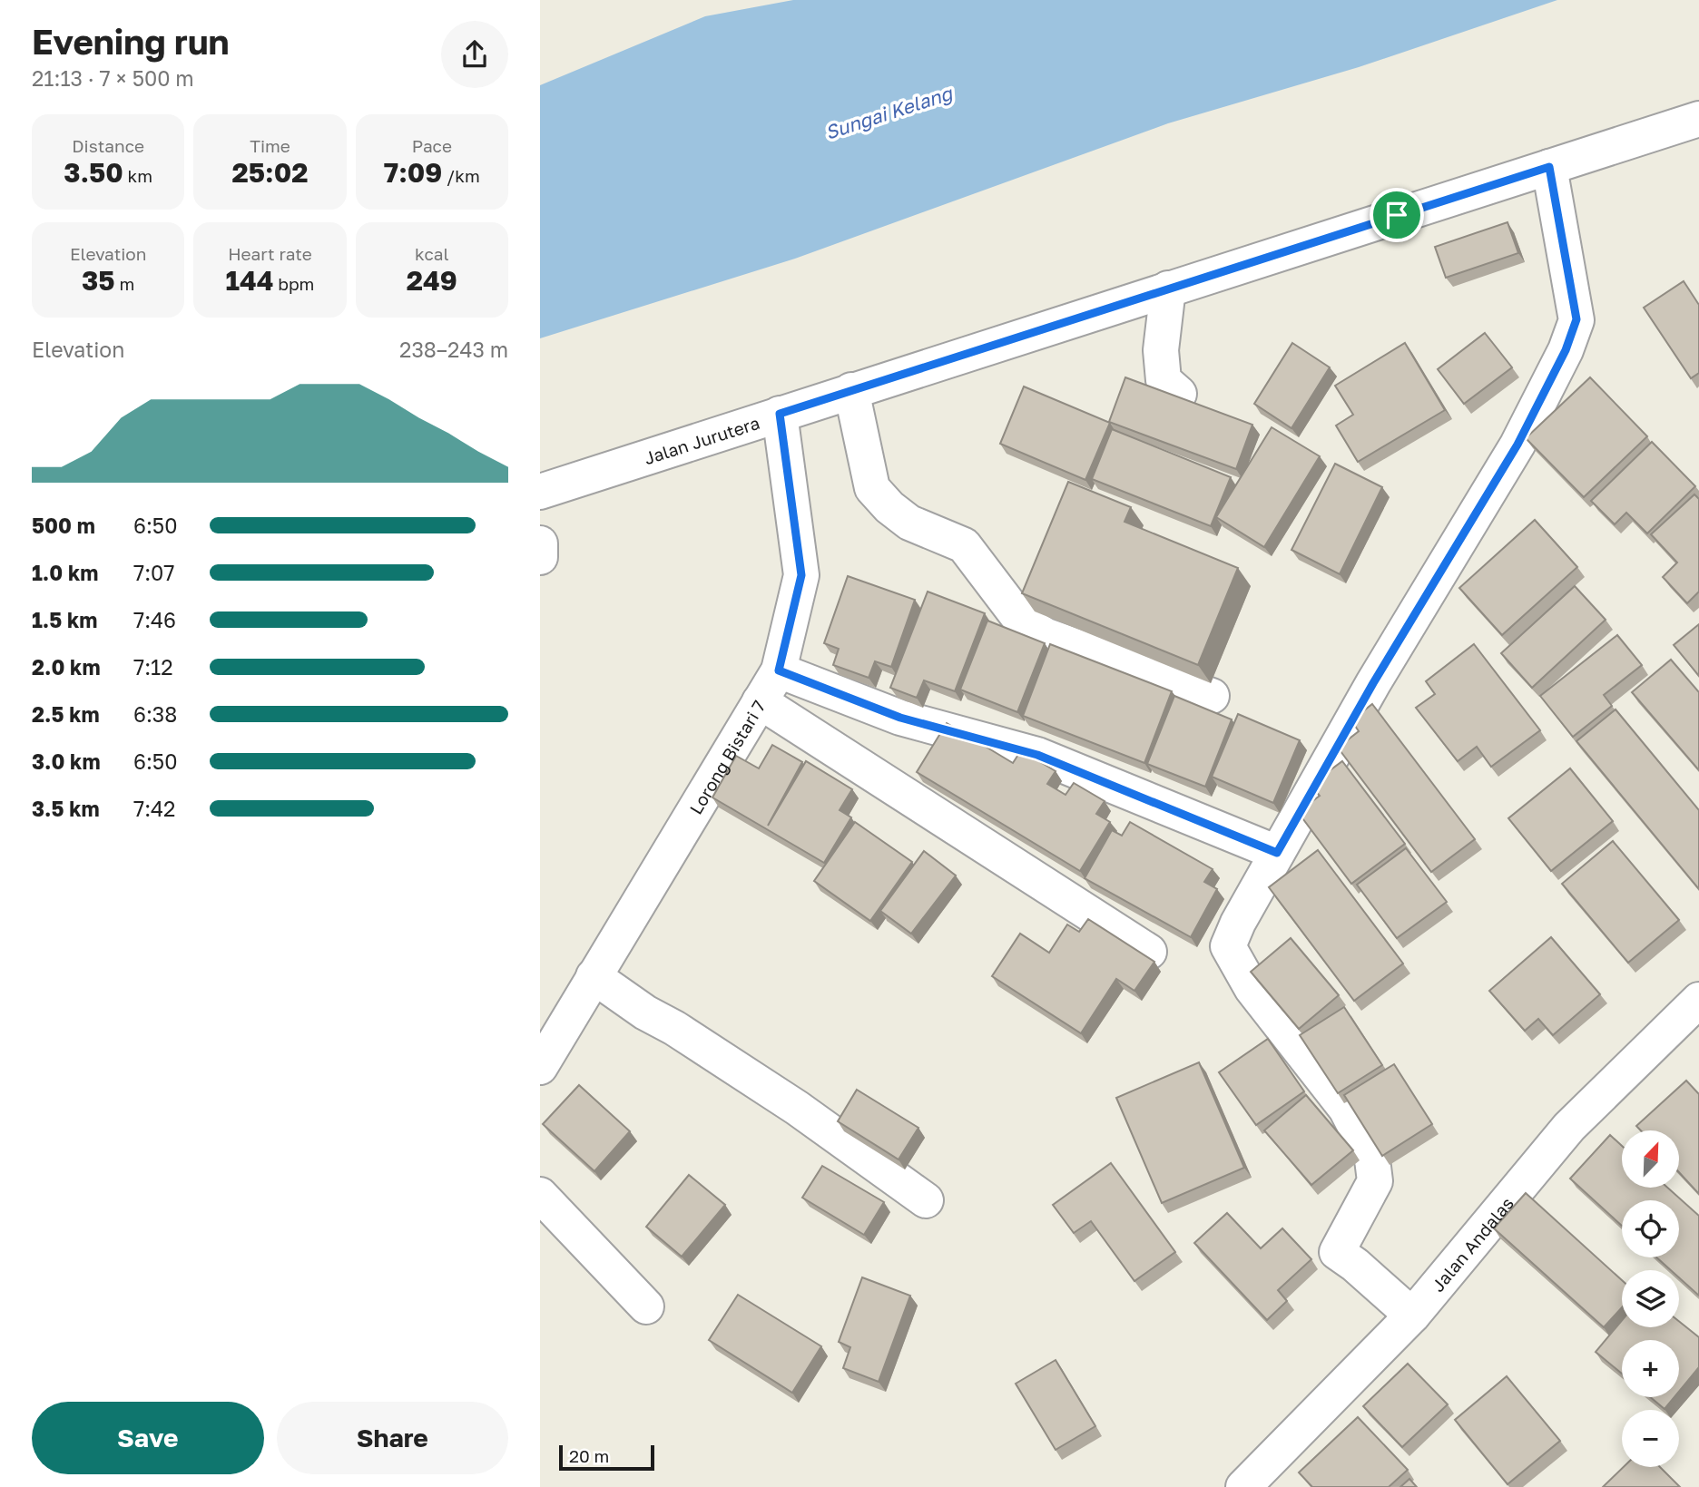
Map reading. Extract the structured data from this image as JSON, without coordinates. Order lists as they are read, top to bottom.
{
  "streets": {
    "street": ["Jalan Jurutera", "Lorong Bistari 7", "Jalan Andalas"]
  },
  "crossings": [
    ["Jalan Jurutera", "Lorong Bistari 7"]
  ],
  "water": ["Sungai Kelang"],
  "scale_bar": "20 m",
  "north": "top right",
  "page": {
    "heading": ["Evening run", "21:13 · 7 × 500 m"],
    "stats": [
      ["Distance", "3.50 km"],
      ["Time", "25:02"],
      ["Pace", "7:09 /km"],
      ["Elevation", "35 m"],
      ["Heart rate", "144 bpm"],
      ["kcal", "249"]
    ],
    "chart": ["Elevation", "238–243 m"],
    "list": [
      {
        "name": "500 m",
        "note": "6:50"
      },
      {
        "name": "1.0 km",
        "note": "7:07"
      },
      {
        "name": "1.5 km",
        "note": "7:46"
      },
      {
        "name": "2.0 km",
        "note": "7:12"
      },
      {
        "name": "2.5 km",
        "note": "6:38"
      },
      {
        "name": "3.0 km",
        "note": "6:50"
      },
      {
        "name": "3.5 km",
        "note": "7:42"
      }
    ],
    "map_buttons": ["+", "−"],
    "buttons": ["Save", "Share"],
    "scale": "20 m"
  }
}
